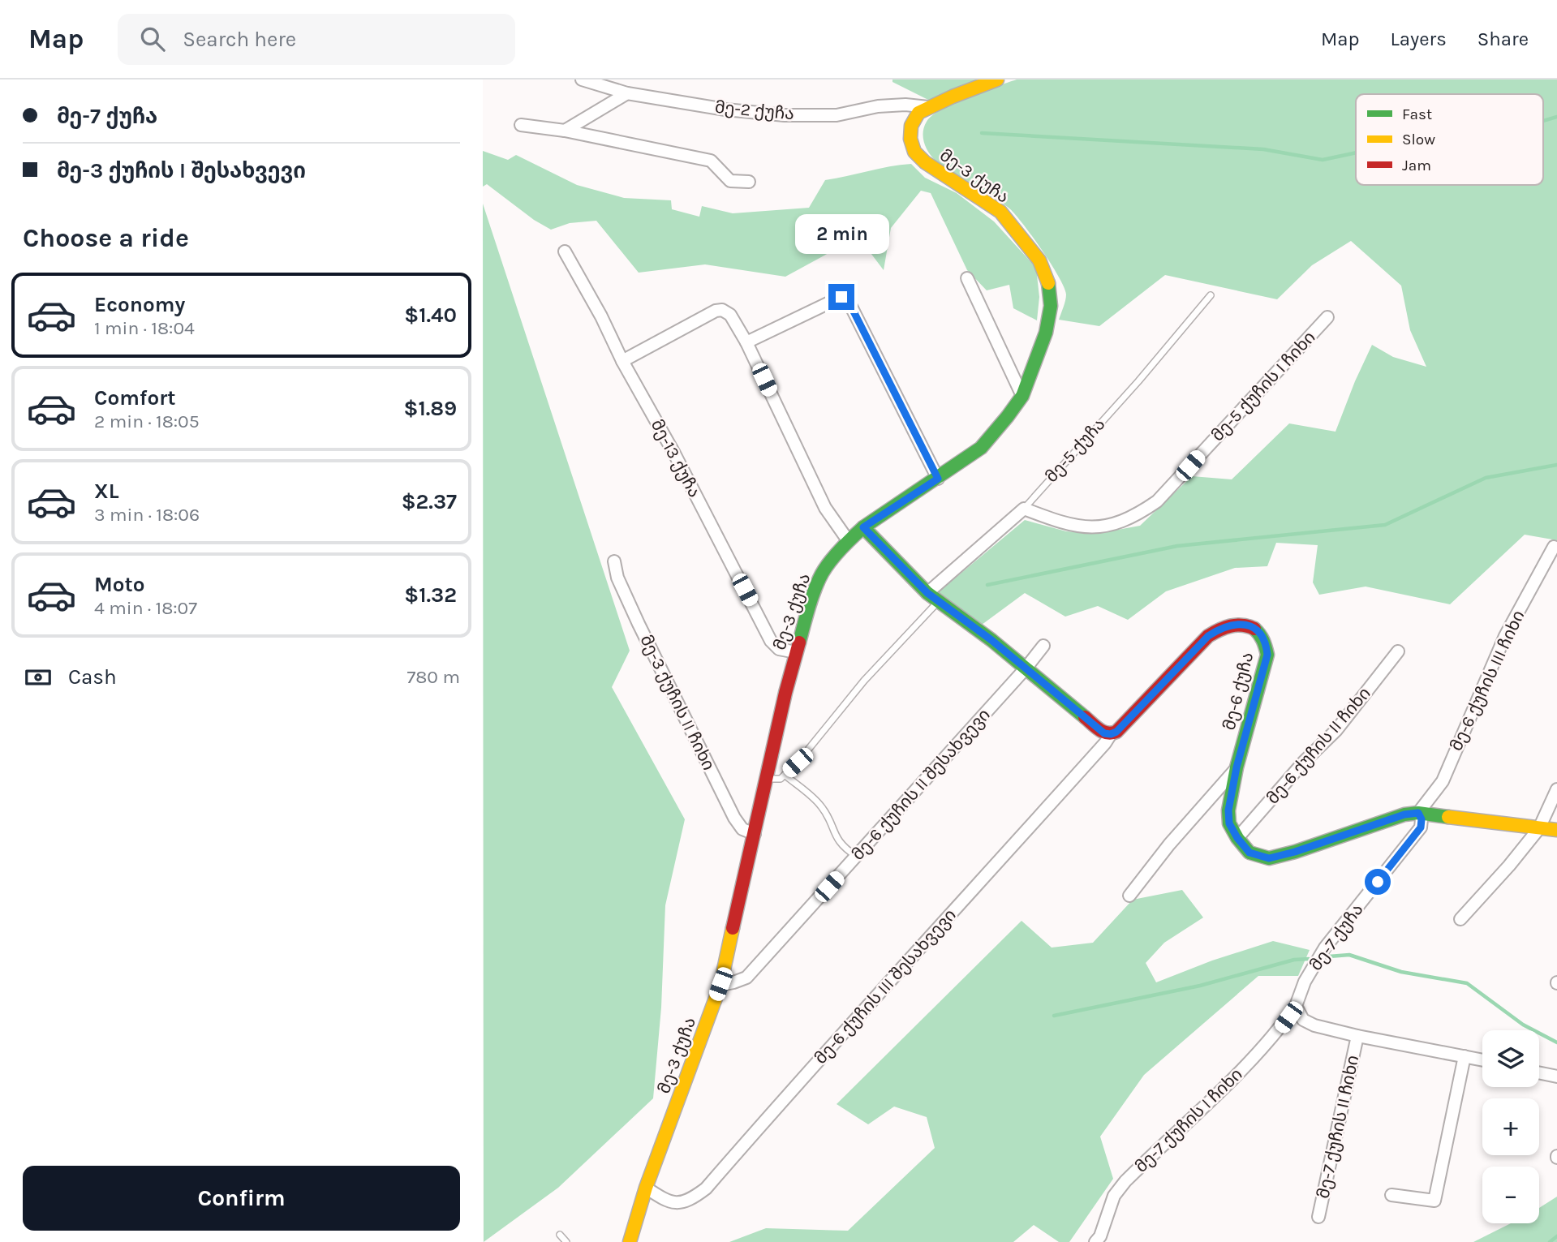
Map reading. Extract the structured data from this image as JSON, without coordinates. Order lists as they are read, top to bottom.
{
  "streets": {
    "street": [
      "მე-2 ქუჩა",
      "მე-3 ქუჩა",
      "მე-5 ქუჩის I ჩიხი",
      "მე-5 ქუჩა",
      "მე-13 ქუჩა",
      "მე-6 ქუჩის III ჩიხი",
      "მე-6 ქუჩა",
      "მე-3 ქუჩის II ჩიხი",
      "მე-6 ქუჩის II ჩიხი",
      "მე-6 ქუჩის II შესახვევი",
      "მე-7 ქუჩა",
      "მე-6 ქუჩის III შესახვევი",
      "მე-7 ქუჩის I ჩიხი",
      "მე-7 ქუჩის II ჩიხი"
    ]
  },
  "crossings": [
    ["მე-2 ქუჩა", "მე-3 ქუჩა"],
    ["მე-3 ქუჩა", "მე-13 ქუჩა"],
    ["მე-3 ქუჩა", "მე-3 ქუჩის II ჩიხი"],
    ["მე-3 ქუჩა", "მე-6 ქუჩის II შესახვევი"],
    ["მე-3 ქუჩა", "მე-6 ქუჩის III შესახვევი"],
    ["მე-5 ქუჩის I ჩიხი", "მე-5 ქუჩა"],
    ["მე-6 ქუჩის III ჩიხი", "მე-7 ქუჩა"],
    ["მე-6 ქუჩა", "მე-6 ქუჩის II ჩიხი"],
    ["მე-6 ქუჩა", "მე-6 ქუჩის III შესახვევი"],
    ["მე-7 ქუჩა", "მე-7 ქუჩის I ჩიხი"]
  ],
  "legend": ["Fast", "Slow", "Jam"],
  "page": {
    "header": "Map",
    "search": "Search here",
    "nav": ["Map", "Layers", "Share"],
    "banner": ["მე-7 ქუჩა", "მე-3 ქუჩის I შესახვევი"],
    "heading": "Choose a ride",
    "bubble": "2 min",
    "list": [
      {
        "name": "Economy",
        "note": "1 min · 18:04",
        "value": "$1.40"
      },
      {
        "name": "Comfort",
        "note": "2 min · 18:05",
        "value": "$1.89"
      },
      {
        "name": "XL",
        "note": "3 min · 18:06",
        "value": "$2.37"
      },
      {
        "name": "Moto",
        "note": "4 min · 18:07",
        "value": "$1.32"
      }
    ],
    "pay": ["Cash", "780 m"],
    "map_buttons": ["+", "−"],
    "buttons": "Confirm"
  }
}
